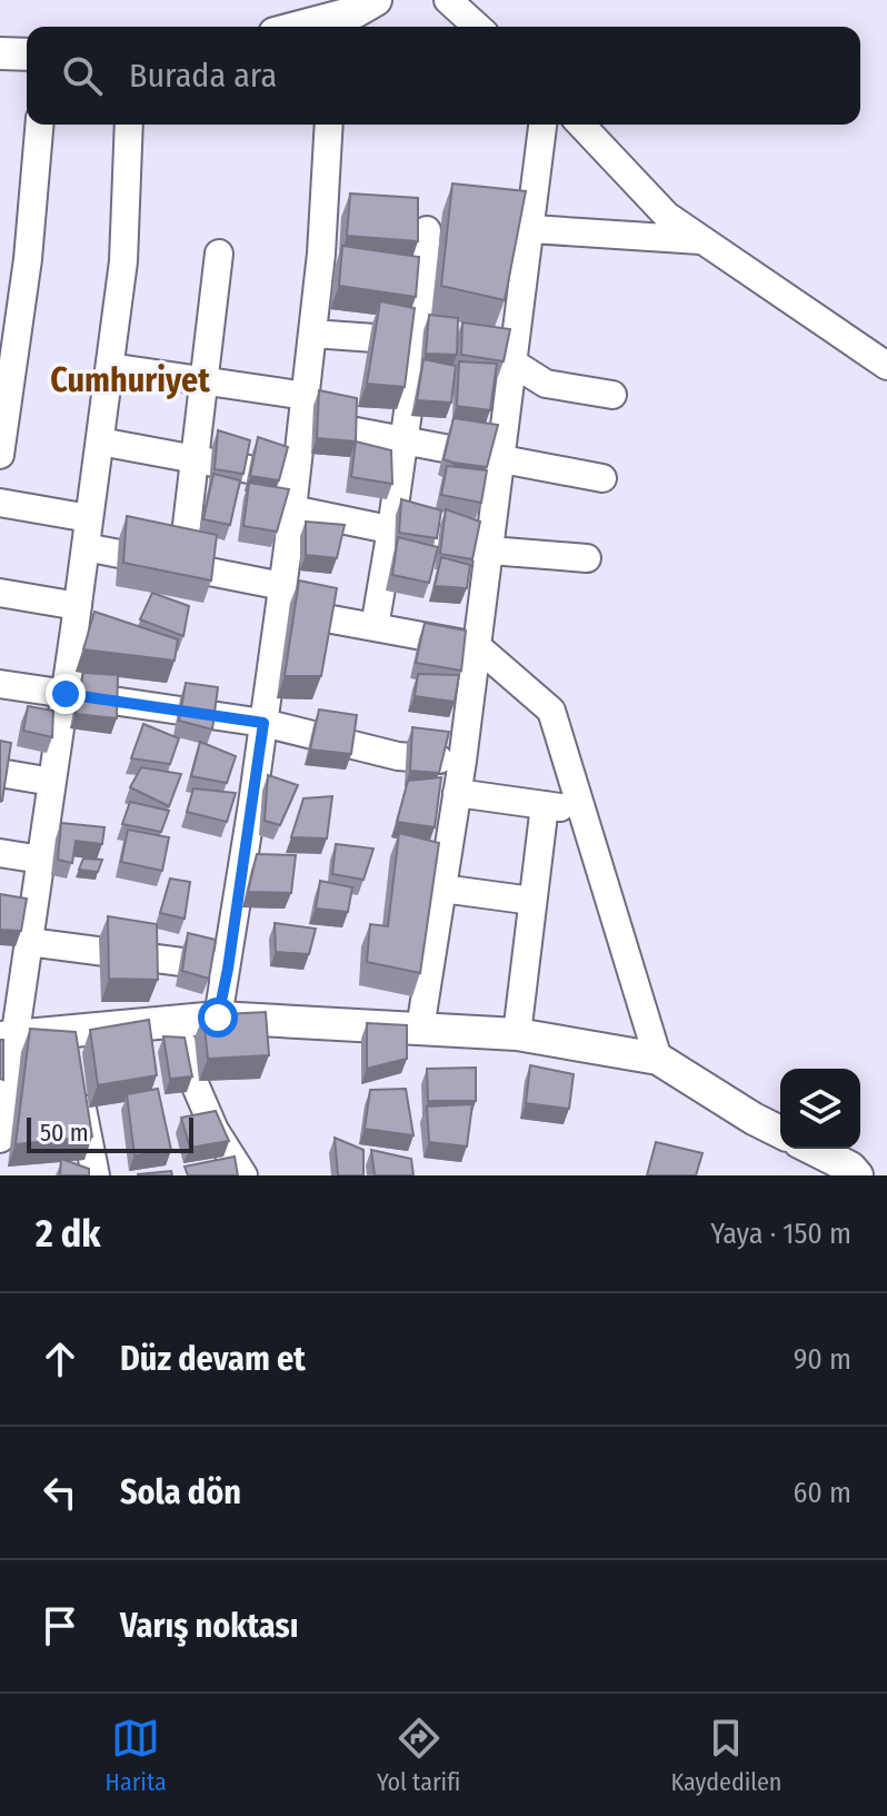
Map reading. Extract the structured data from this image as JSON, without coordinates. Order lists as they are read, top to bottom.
{
  "districts": ["Cumhuriyet"],
  "scale_bar": "50 m",
  "page": {
    "search": "Burada ara",
    "scale": "50 m",
    "heading": ["2 dk", "Yaya · 150 m"],
    "list": [
      ["Düz devam et", "90 m"],
      ["Sola dön", "60 m"],
      "Varış noktası"
    ],
    "nav": ["Harita", "Yol tarifi", "Kaydedilen"]
  }
}
